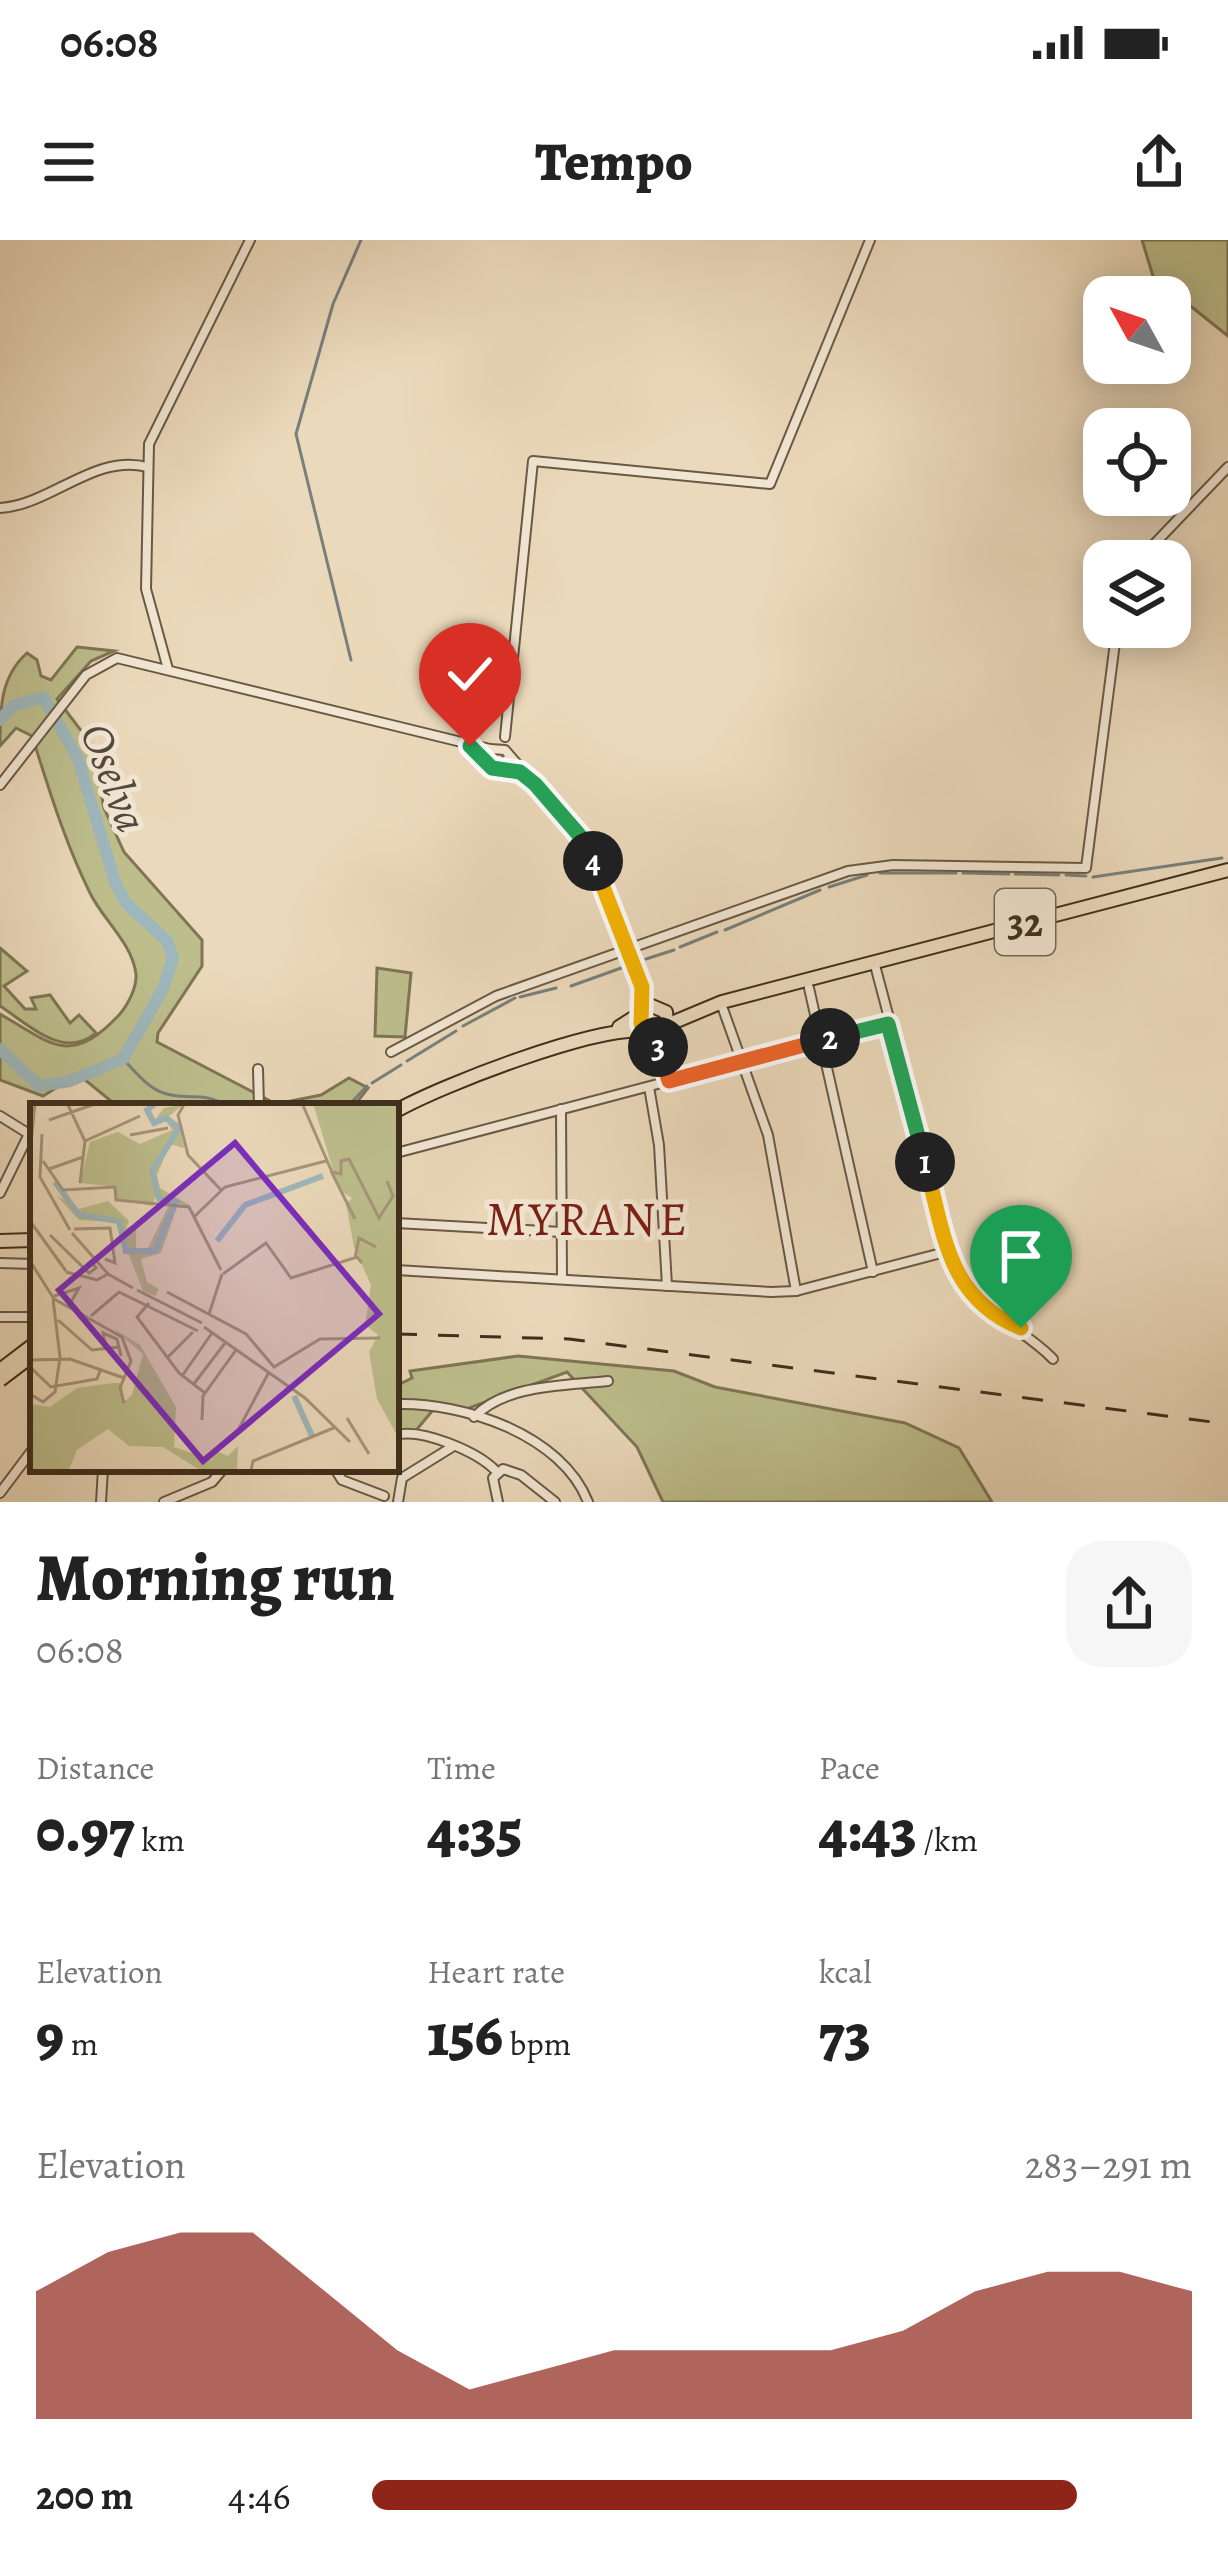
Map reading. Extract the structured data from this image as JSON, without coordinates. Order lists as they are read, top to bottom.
{
  "streets": {
    "main road": ["32"]
  },
  "districts": ["MYRANE"],
  "water": ["Oselva"],
  "north": "top left",
  "page": {
    "status": "06:08",
    "header": "Tempo",
    "pins": [
      "4",
      "2",
      "3",
      "1"
    ],
    "heading": ["Morning run", "06:08"],
    "stats": [
      ["Distance", "0.97 km"],
      ["Time", "4:35"],
      ["Pace", "4:43 /km"],
      ["Elevation", "9 m"],
      ["Heart rate", "156 bpm"],
      ["kcal", "73"]
    ],
    "chart": ["Elevation", "283–291 m"],
    "list": [
      {
        "name": "200 m",
        "note": "4:46"
      }
    ]
  }
}
